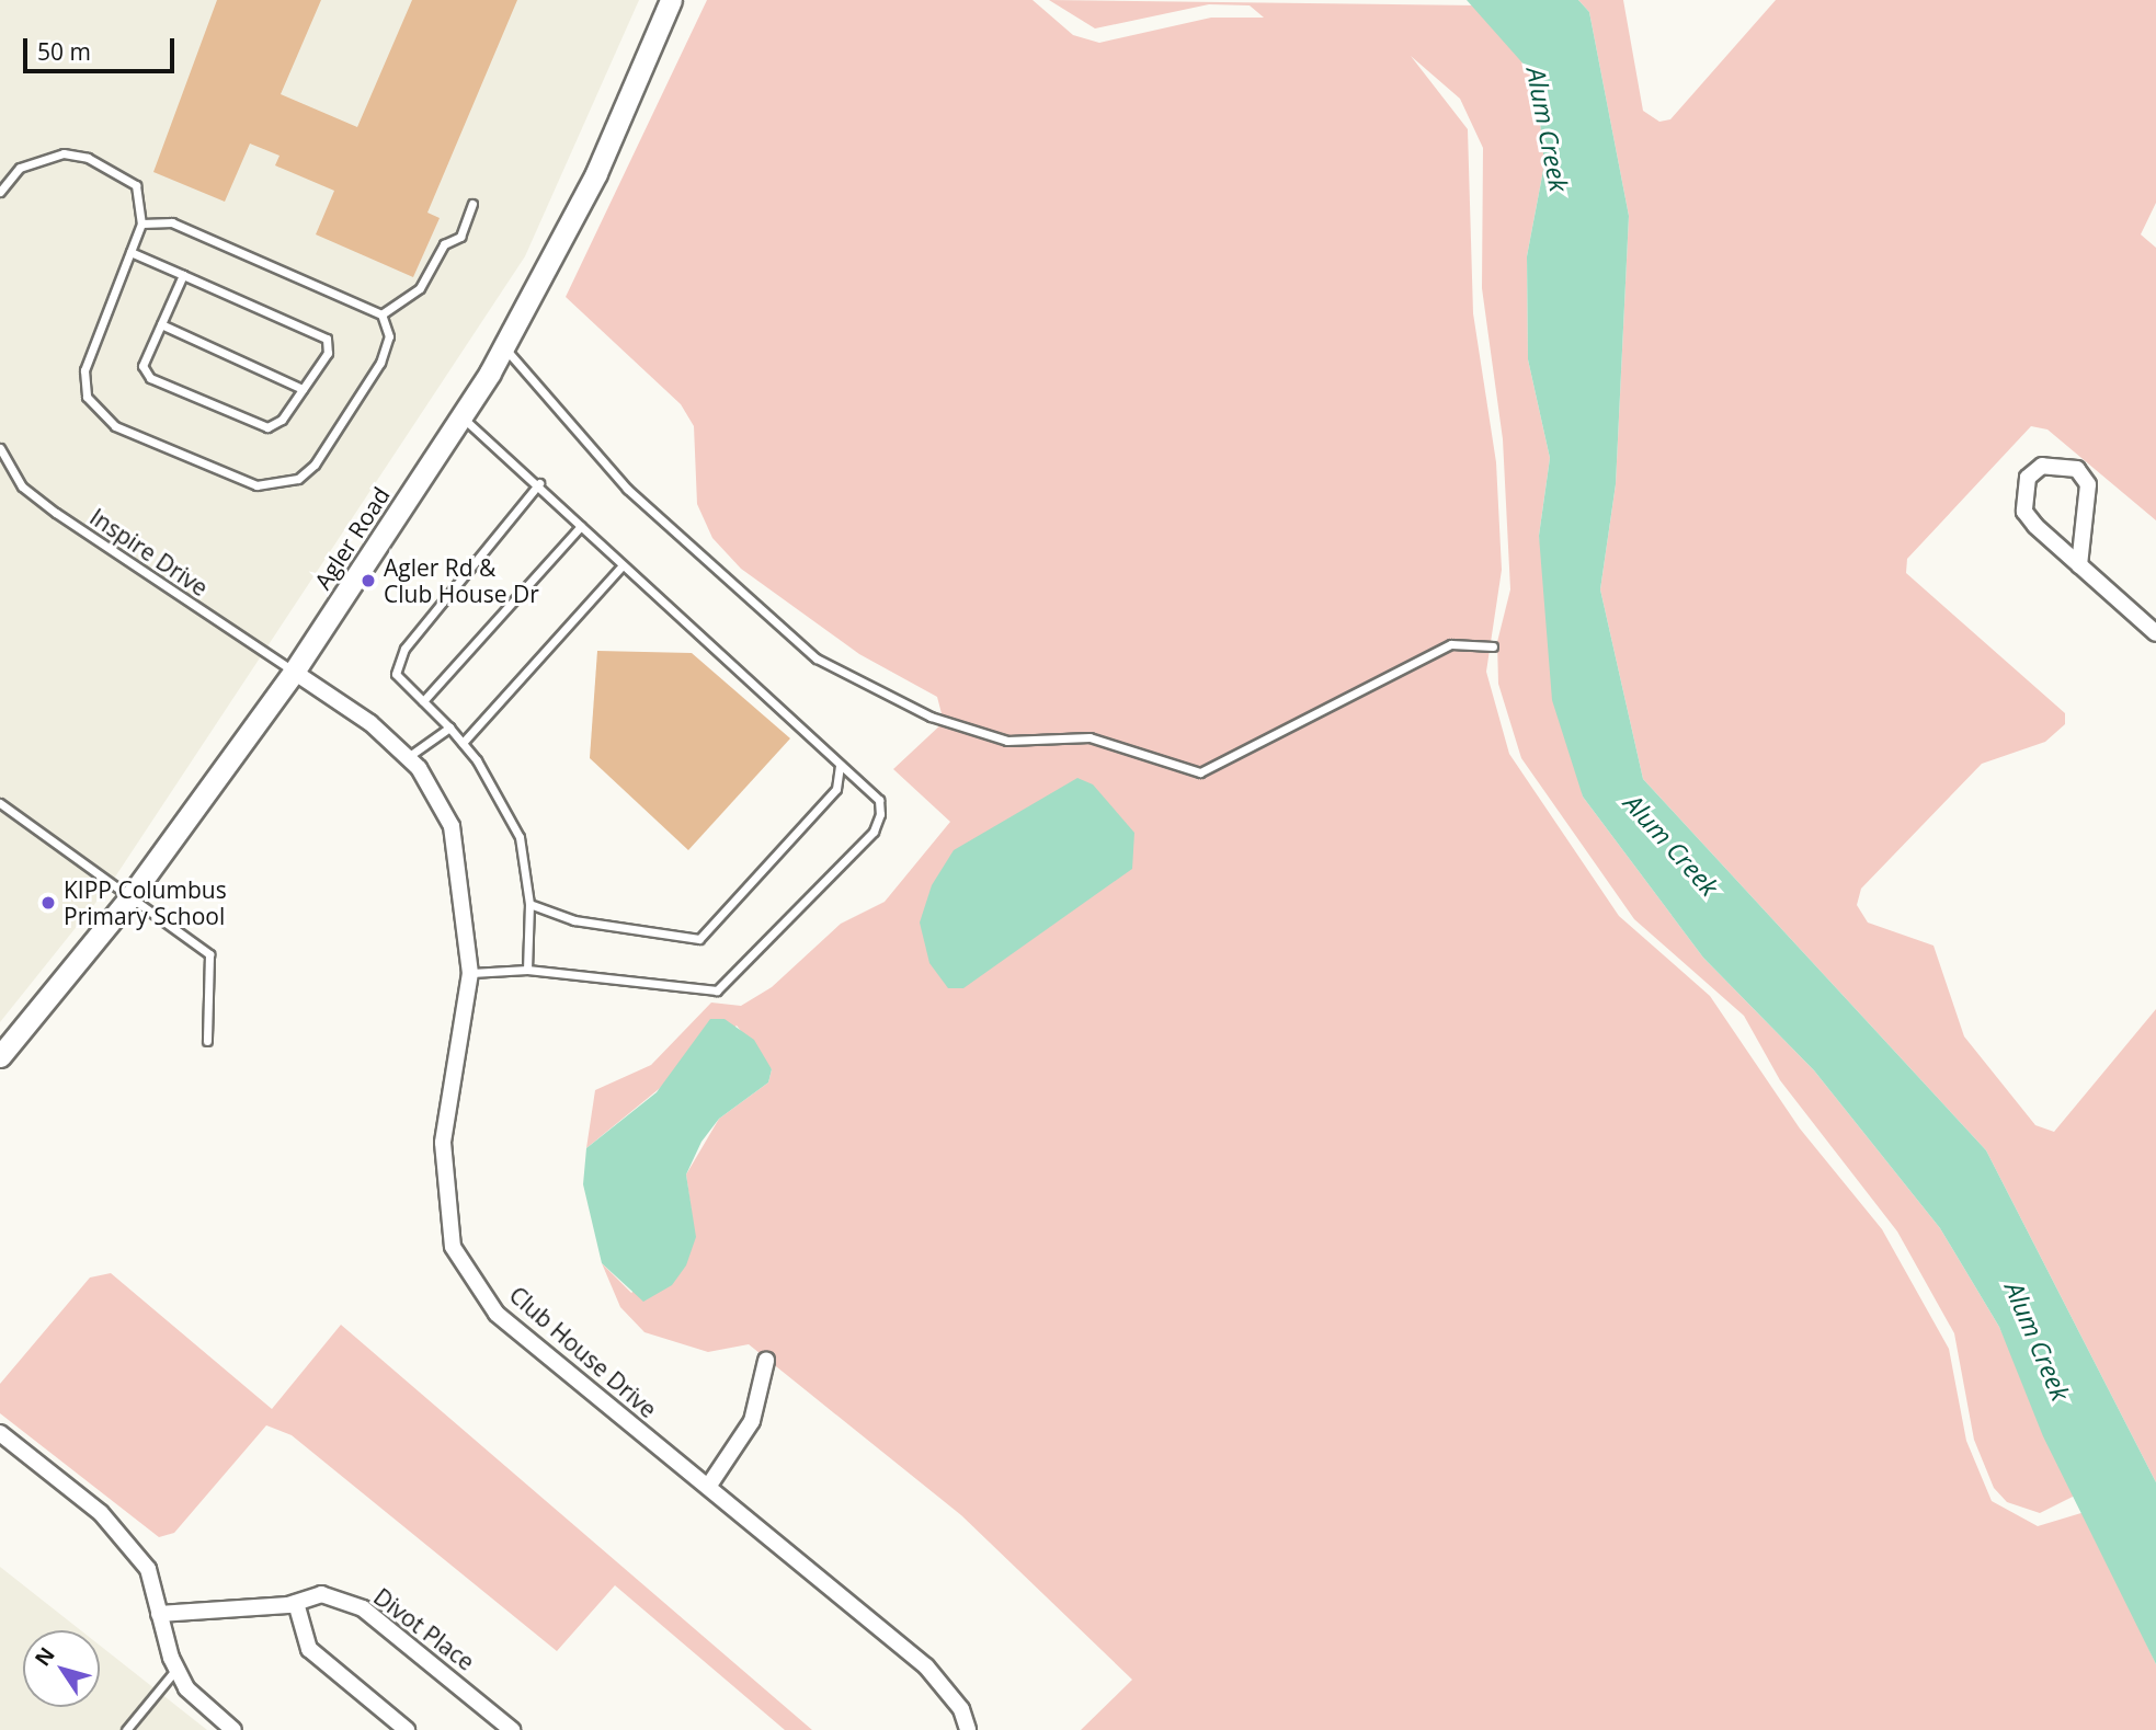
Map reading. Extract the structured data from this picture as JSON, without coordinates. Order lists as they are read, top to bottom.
{
  "streets": {
    "main road": ["Agler Road"],
    "street": ["Club House Drive", "Divot Place"],
    "lane": ["Inspire Drive"]
  },
  "crossings": [
    ["Agler Road", "Inspire Drive"],
    ["Agler Road", "Club House Drive"],
    ["Inspire Drive", "Club House Drive"]
  ],
  "water": ["Alum Creek"],
  "places": ["Agler Rd & Club House Dr", "KIPP Columbus Primary School"],
  "scale_bar": "50 m",
  "north": "top left"
}
